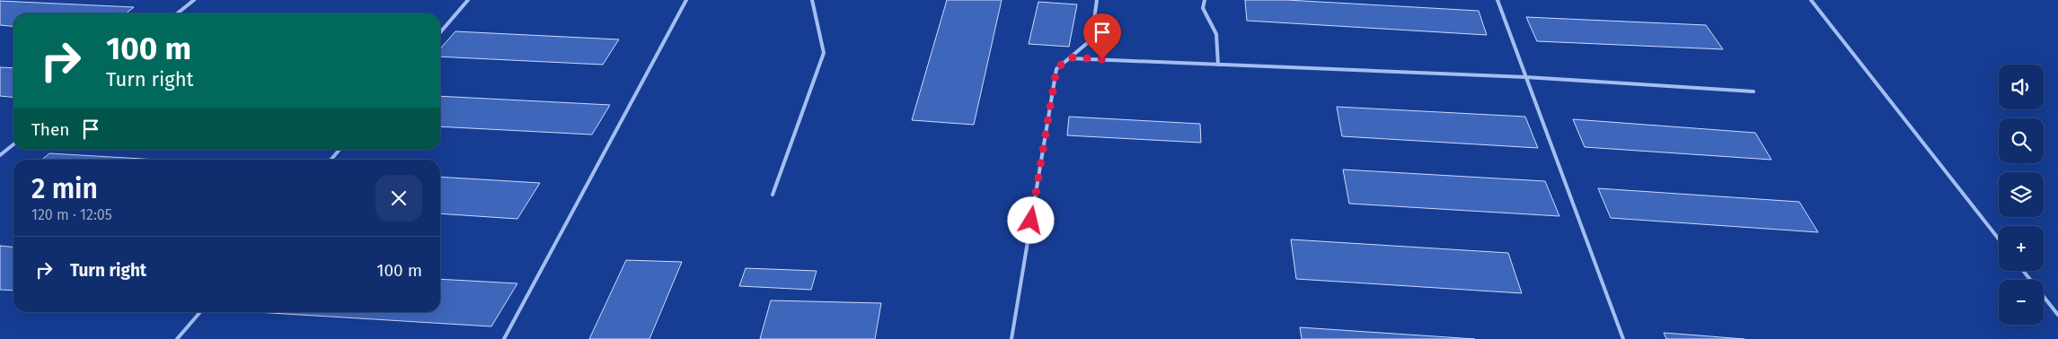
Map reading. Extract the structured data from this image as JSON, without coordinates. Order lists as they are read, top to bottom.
{
  "page": {
    "turn": ["100 m", "Turn right"],
    "map_buttons": ["+", "−"],
    "then": "Then",
    "heading": ["2 min", "120 m · 12:05"],
    "list": [
      {
        "name": "Turn right",
        "value": "100 m"
      }
    ]
  }
}
